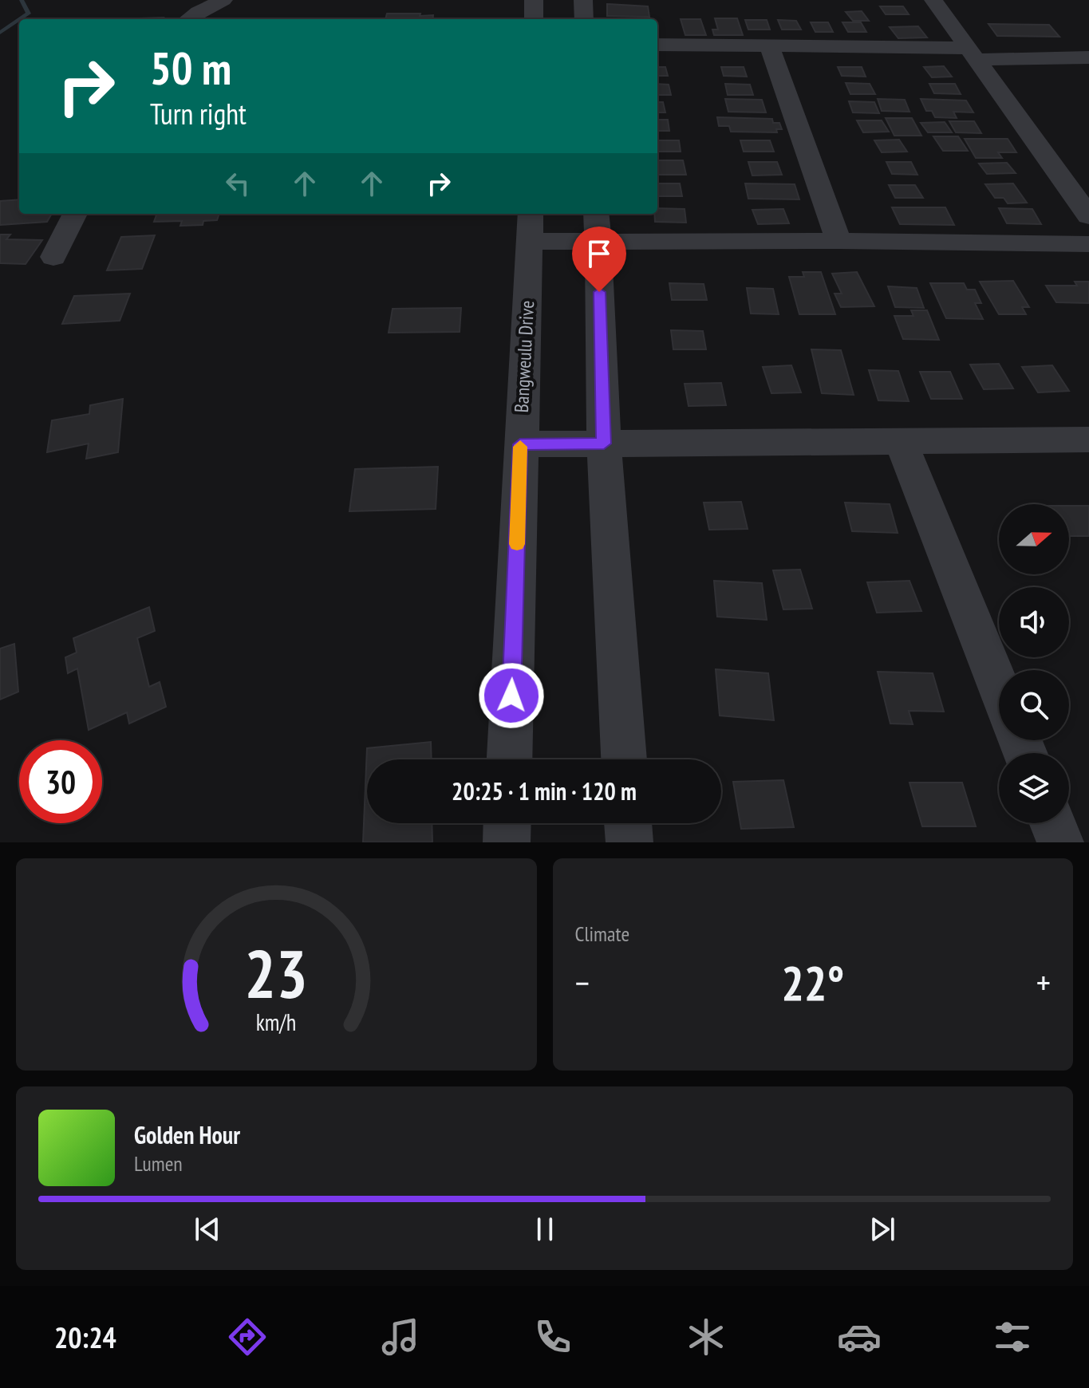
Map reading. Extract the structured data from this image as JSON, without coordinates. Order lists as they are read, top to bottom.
{
  "streets": {
    "street": ["Bangweulu Drive"]
  },
  "north": "right",
  "page": {
    "turn": ["50 m", "Turn right"],
    "limit": "30",
    "trip": "20:25 · 1 min · 120 m",
    "tile": "Climate",
    "heat": ["−", "22°", "+"],
    "song": ["Golden Hour", "Lumen"],
    "tabs": "20:24",
    "gauge": ["23", "km/h"]
  }
}
